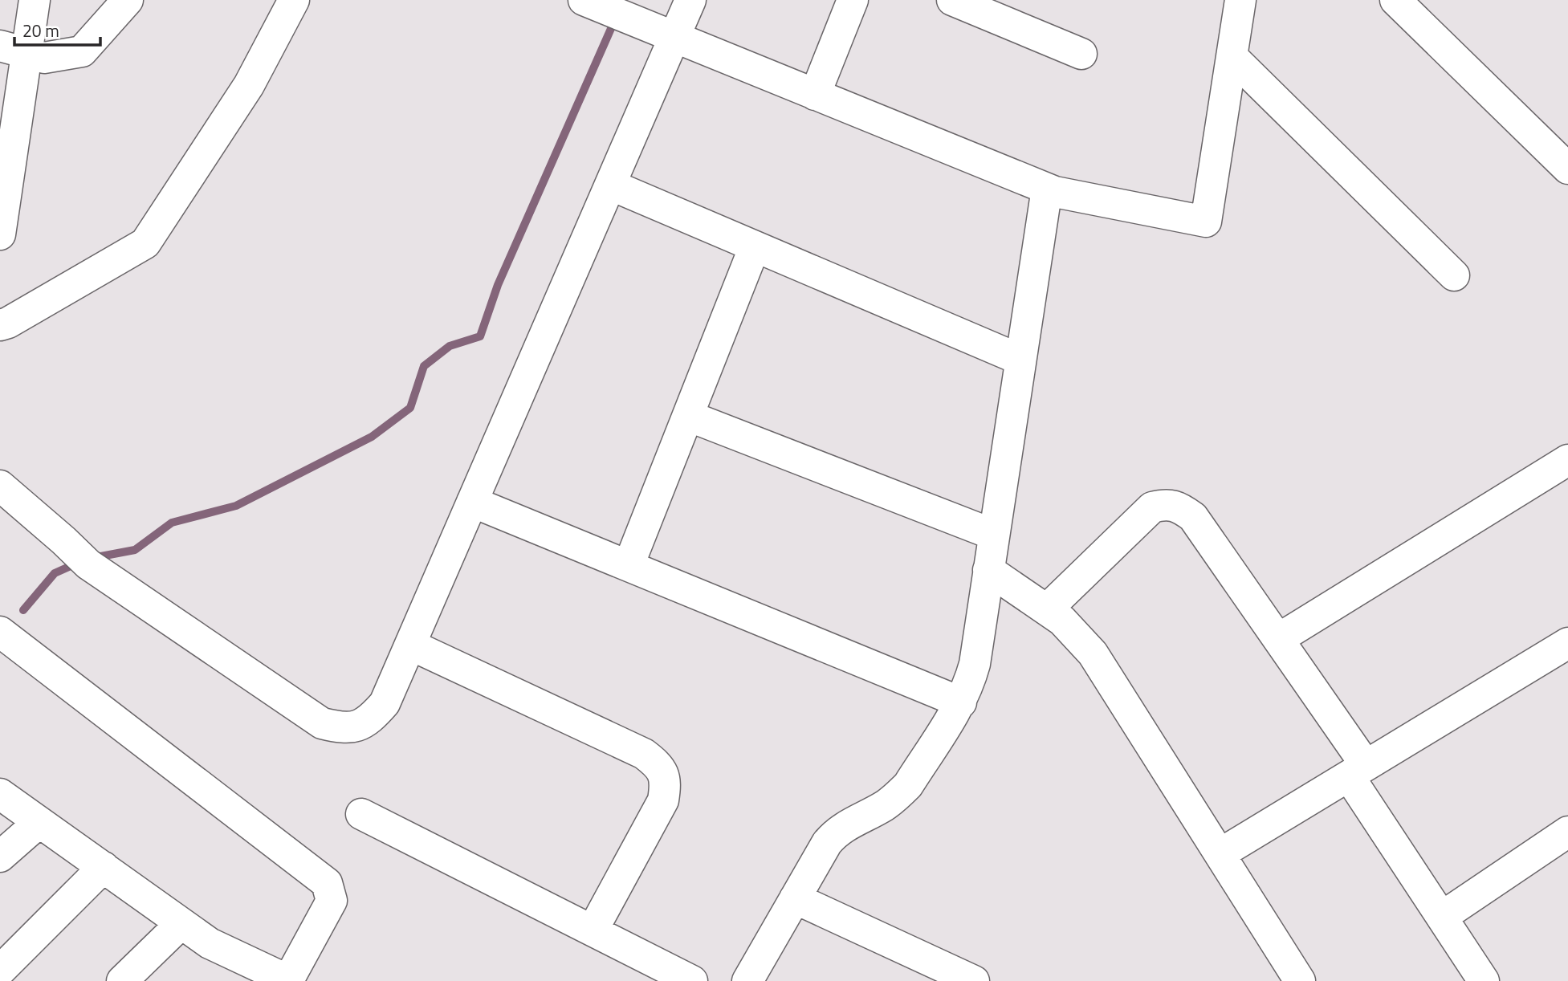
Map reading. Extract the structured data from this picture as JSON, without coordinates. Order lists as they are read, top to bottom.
{
  "scale_bar": "20 m"
}
